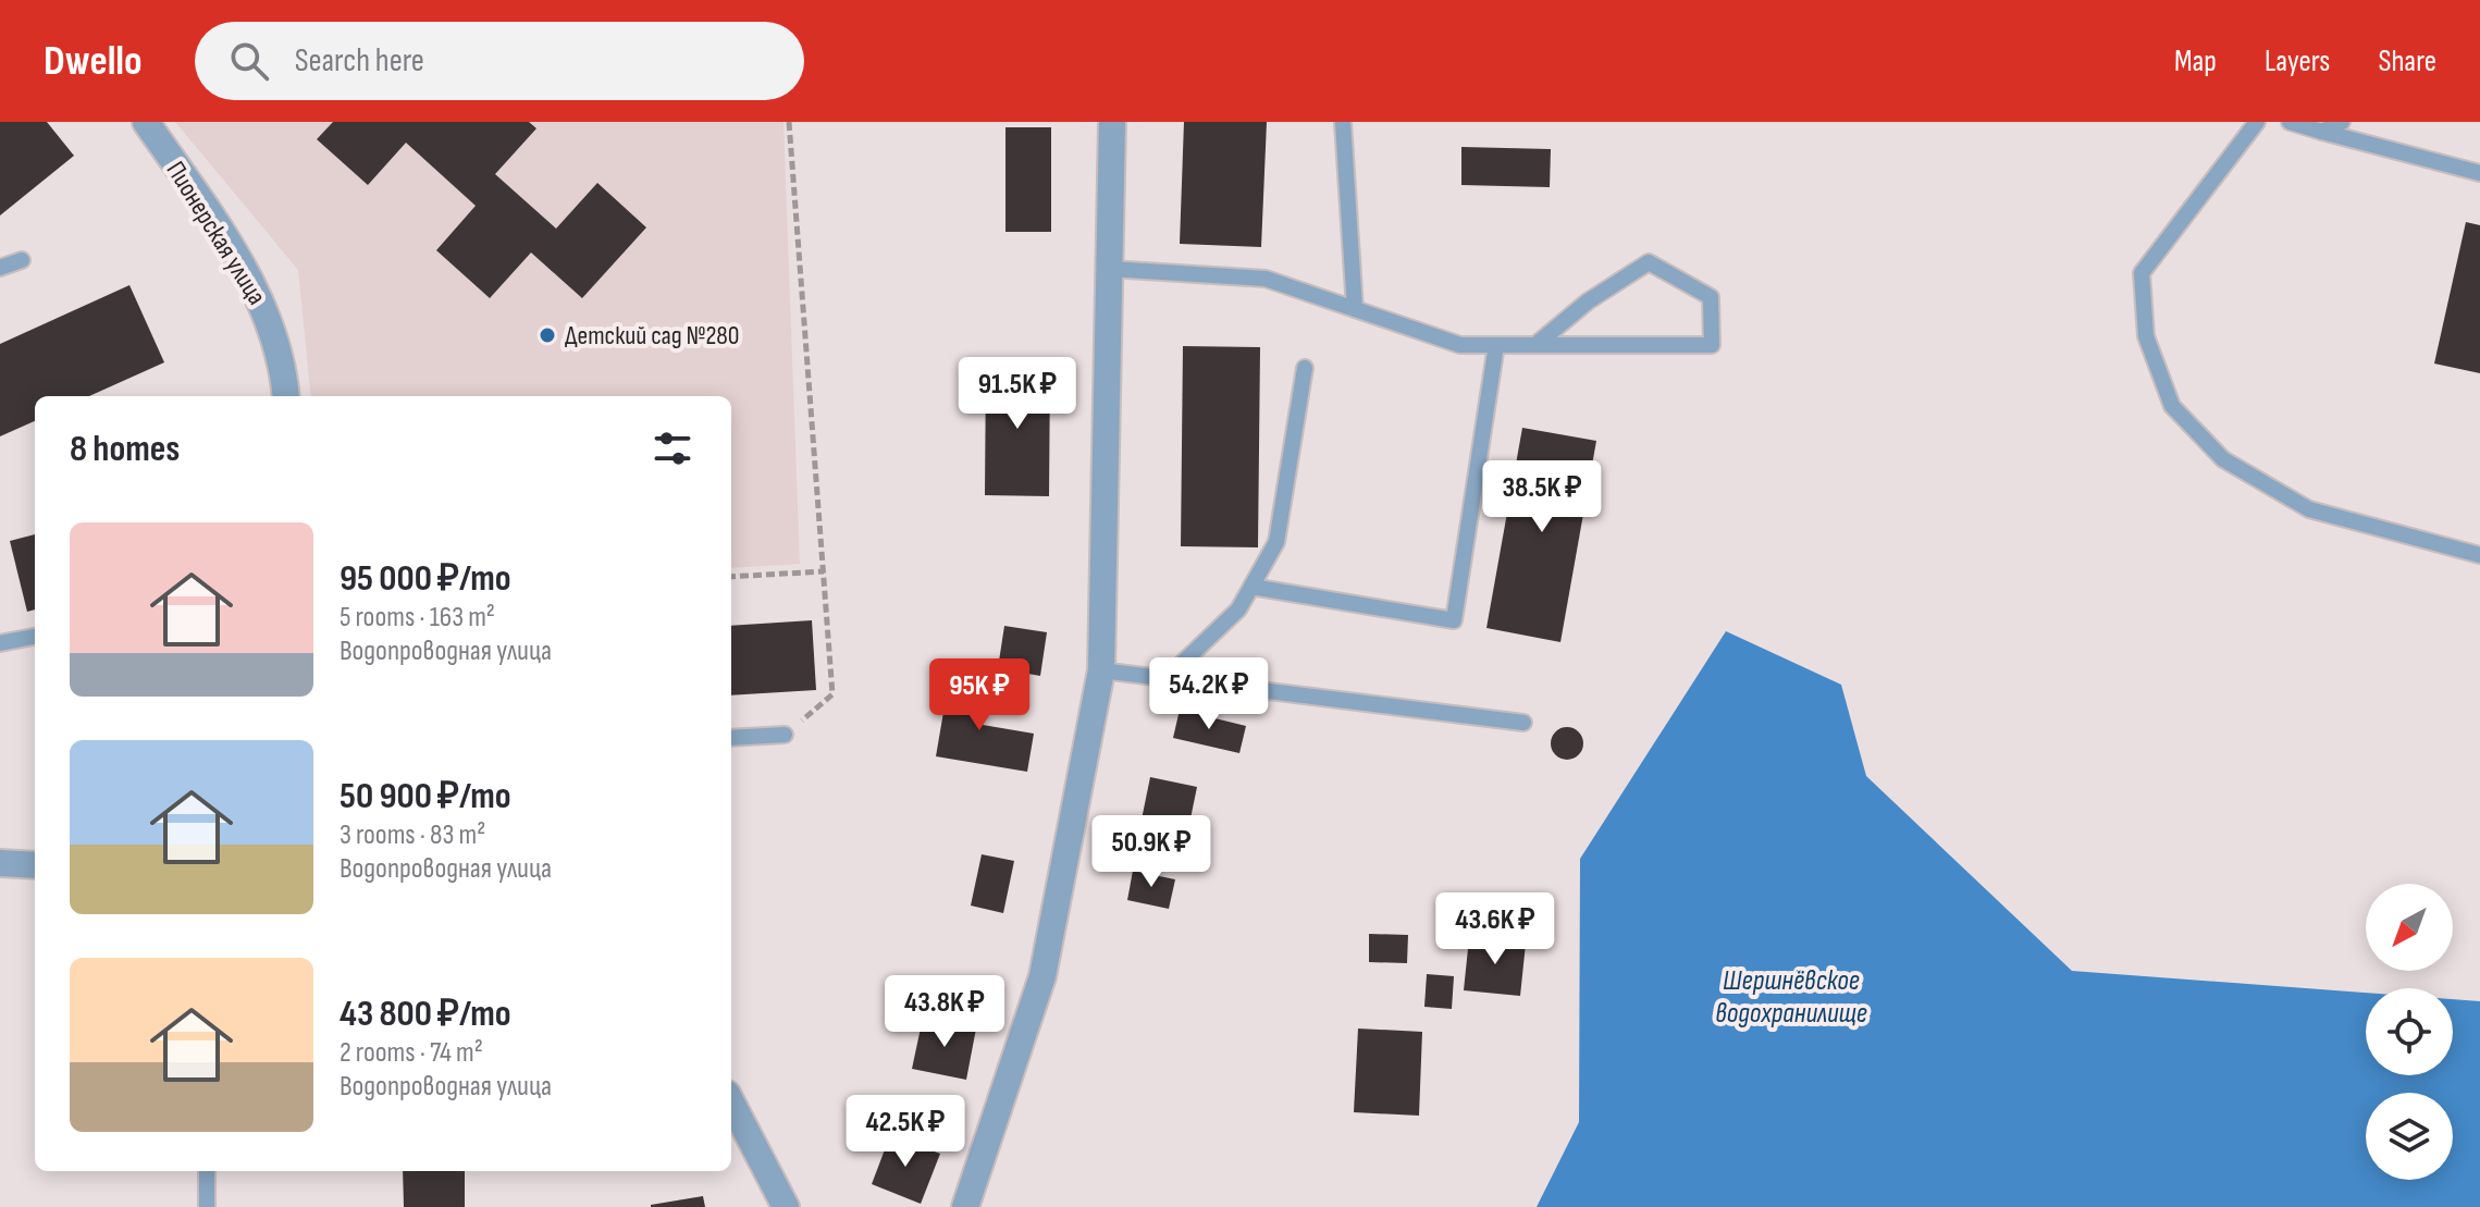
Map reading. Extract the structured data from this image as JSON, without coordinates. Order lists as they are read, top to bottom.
{
  "streets": {
    "street": ["Пионерская улица"]
  },
  "water": ["Шершнёвское водохранилище"],
  "places": ["Детский сад №280"],
  "north": "bottom left",
  "page": {
    "header": "Dwello",
    "search": "Search here",
    "nav": ["Map", "Layers", "Share"],
    "price": [
      "91.5K ₽",
      "38.5K ₽",
      "54.2K ₽",
      "95K ₽",
      "50.9K ₽",
      "43.6K ₽",
      "43.8K ₽",
      "42.5K ₽"
    ],
    "heading": "8 homes",
    "list": [
      {
        "name": "95 000 ₽/mo",
        "note": "5 rooms · 163 m² · Водопроводная улица"
      },
      {
        "name": "50 900 ₽/mo",
        "note": "3 rooms · 83 m² · Водопроводная улица"
      },
      {
        "name": "43 800 ₽/mo",
        "note": "2 rooms · 74 m² · Водопроводная улица"
      }
    ]
  }
}
